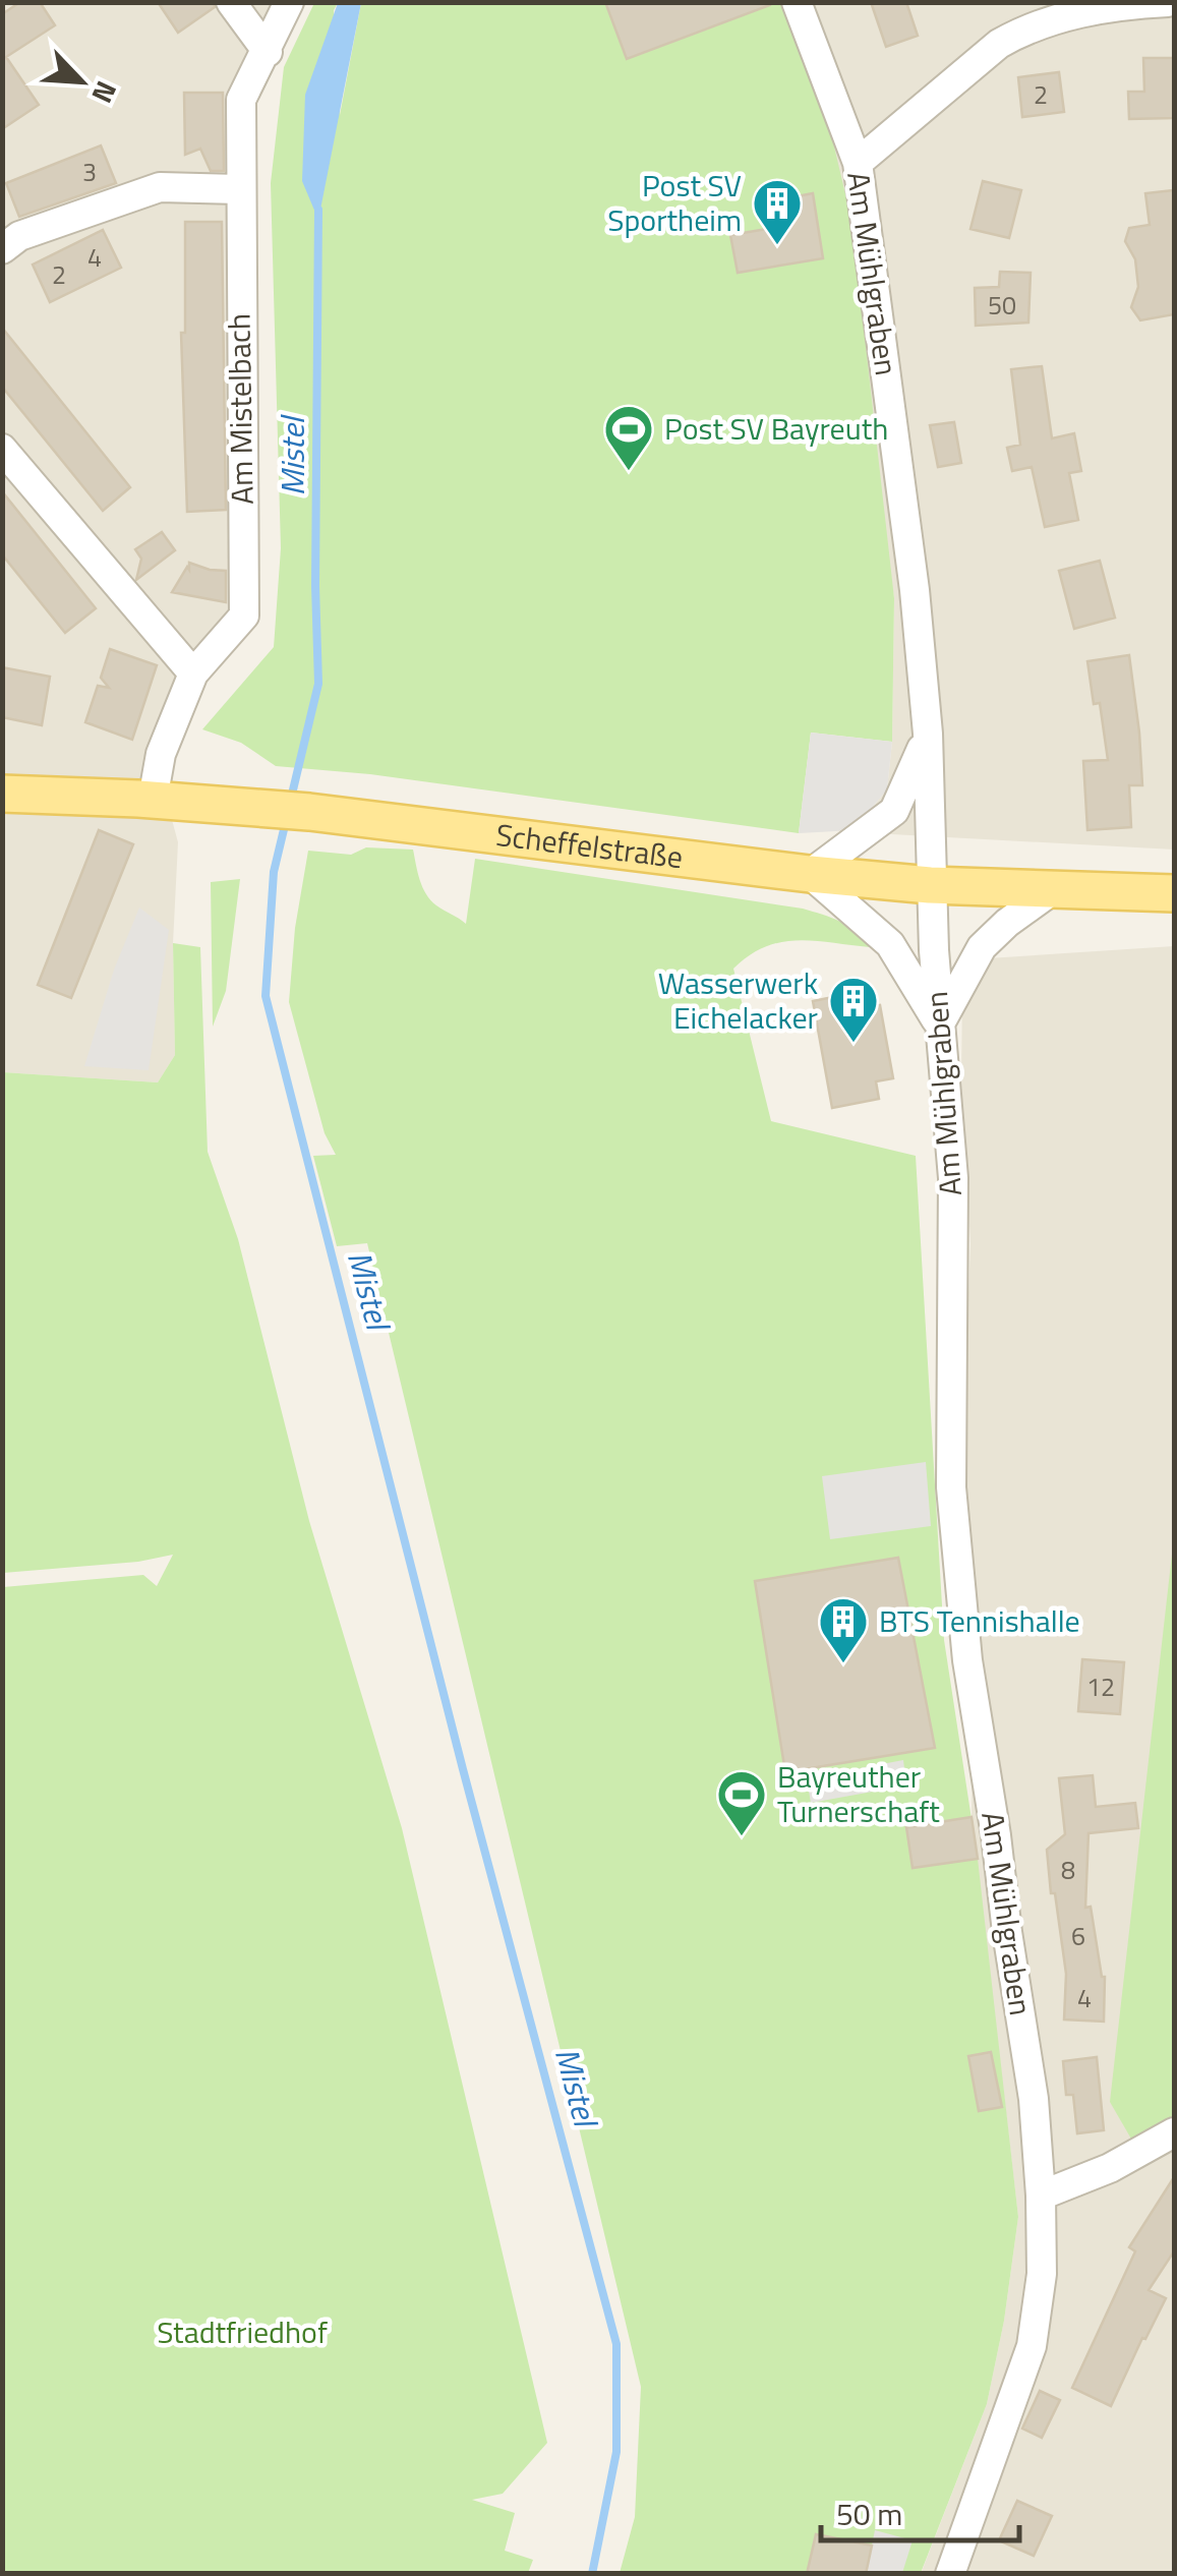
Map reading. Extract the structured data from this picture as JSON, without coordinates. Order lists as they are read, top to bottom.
{
  "streets": {
    "main road": ["Scheffelstraße"],
    "street": ["Am Mühlgraben", "Am Mistelbach"]
  },
  "crossings": [
    ["Am Mühlgraben", "Scheffelstraße"],
    ["Am Mistelbach", "Scheffelstraße"]
  ],
  "water": ["Mistel"],
  "parks": ["Stadtfriedhof"],
  "places": {
    "building": ["Post SV Sportheim", "Wasserwerk Eichelacker", "BTS Tennishalle"],
    "sports": ["Post SV Bayreuth", "Bayreuther Turnerschaft"]
  },
  "house_numbers": [
    "2",
    "3",
    "4",
    "2",
    "50",
    "12",
    "8",
    "6",
    "4"
  ],
  "scale_bar": "50 m",
  "north": "bottom right"
}
